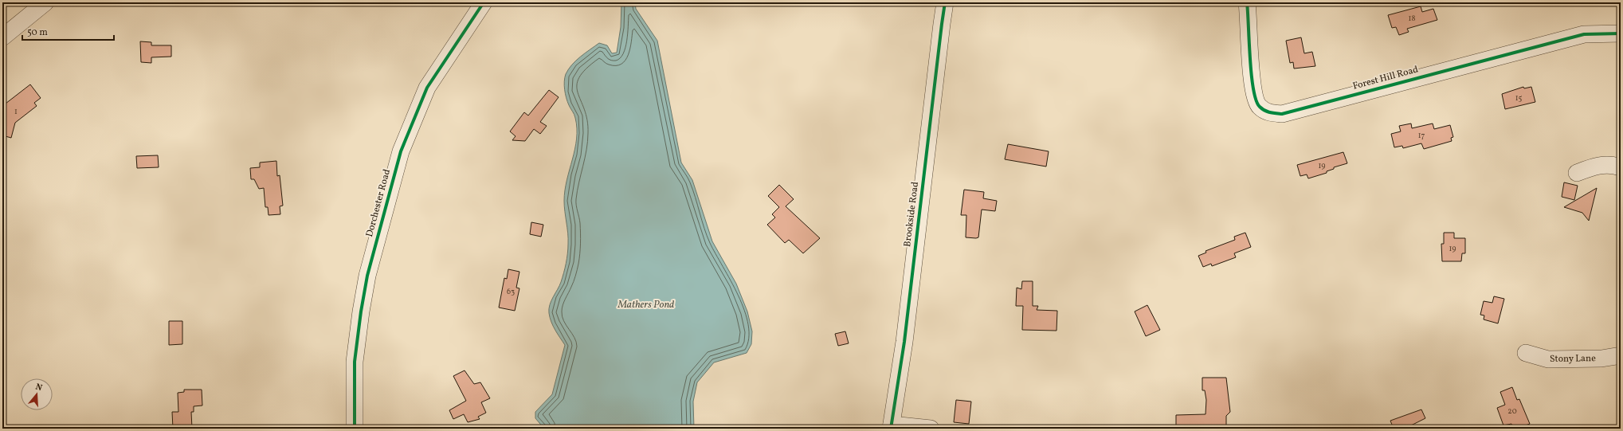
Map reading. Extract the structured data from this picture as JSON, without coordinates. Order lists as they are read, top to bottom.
{
  "streets": {
    "street": [
      "Forest Hill Road",
      "Dorchester Road",
      "Brookside Road",
      "Stony Lane"
    ]
  },
  "water": ["Mathers Pond"],
  "house_numbers": [
    "18",
    "15",
    "1",
    "17",
    "19",
    "19",
    "63",
    "20"
  ],
  "scale_bar": "50 m",
  "north": "top"
}
